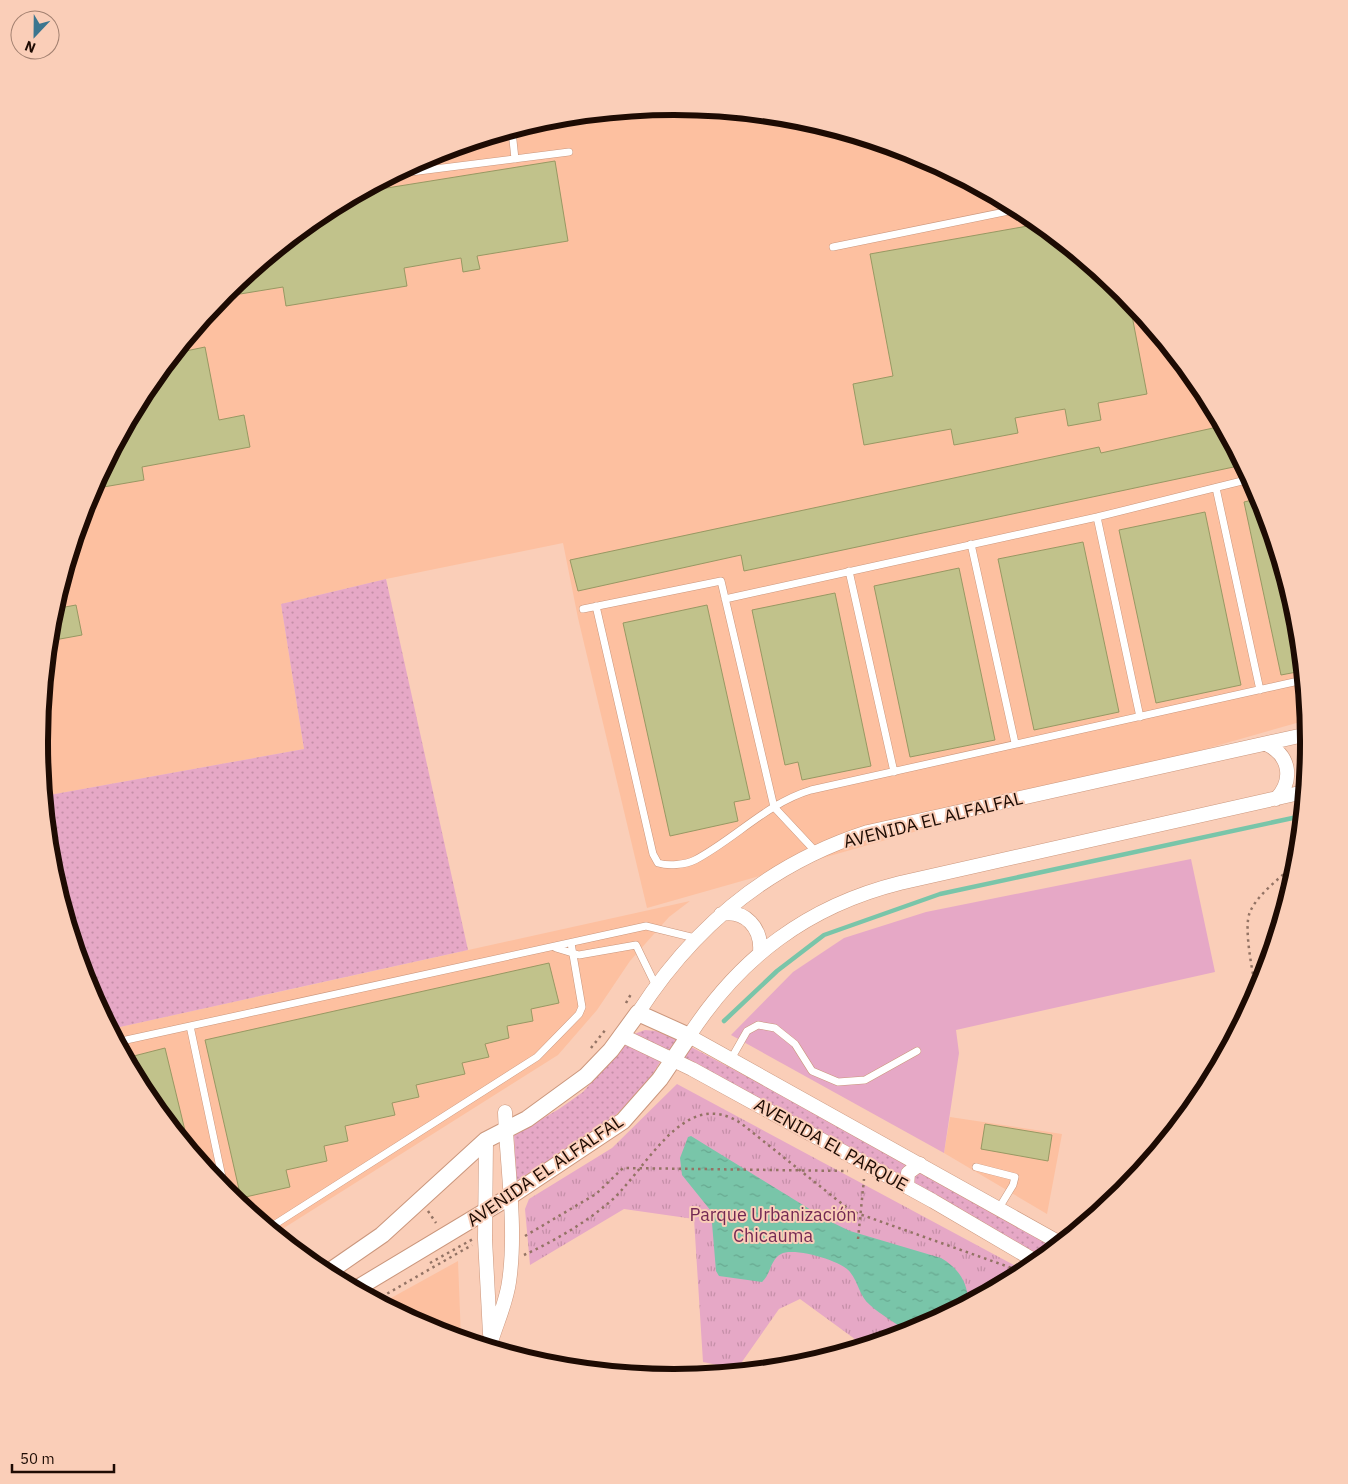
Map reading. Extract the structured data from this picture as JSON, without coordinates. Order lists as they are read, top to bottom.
{
  "streets": {
    "street": ["AVENIDA EL ALFALFAL", "AVENIDA EL PARQUE"]
  },
  "crossings": [
    ["AVENIDA EL ALFALFAL", "AVENIDA EL PARQUE"]
  ],
  "parks": ["Parque Urbanización Chicauma"],
  "scale_bar": "50 m",
  "north": "bottom"
}
